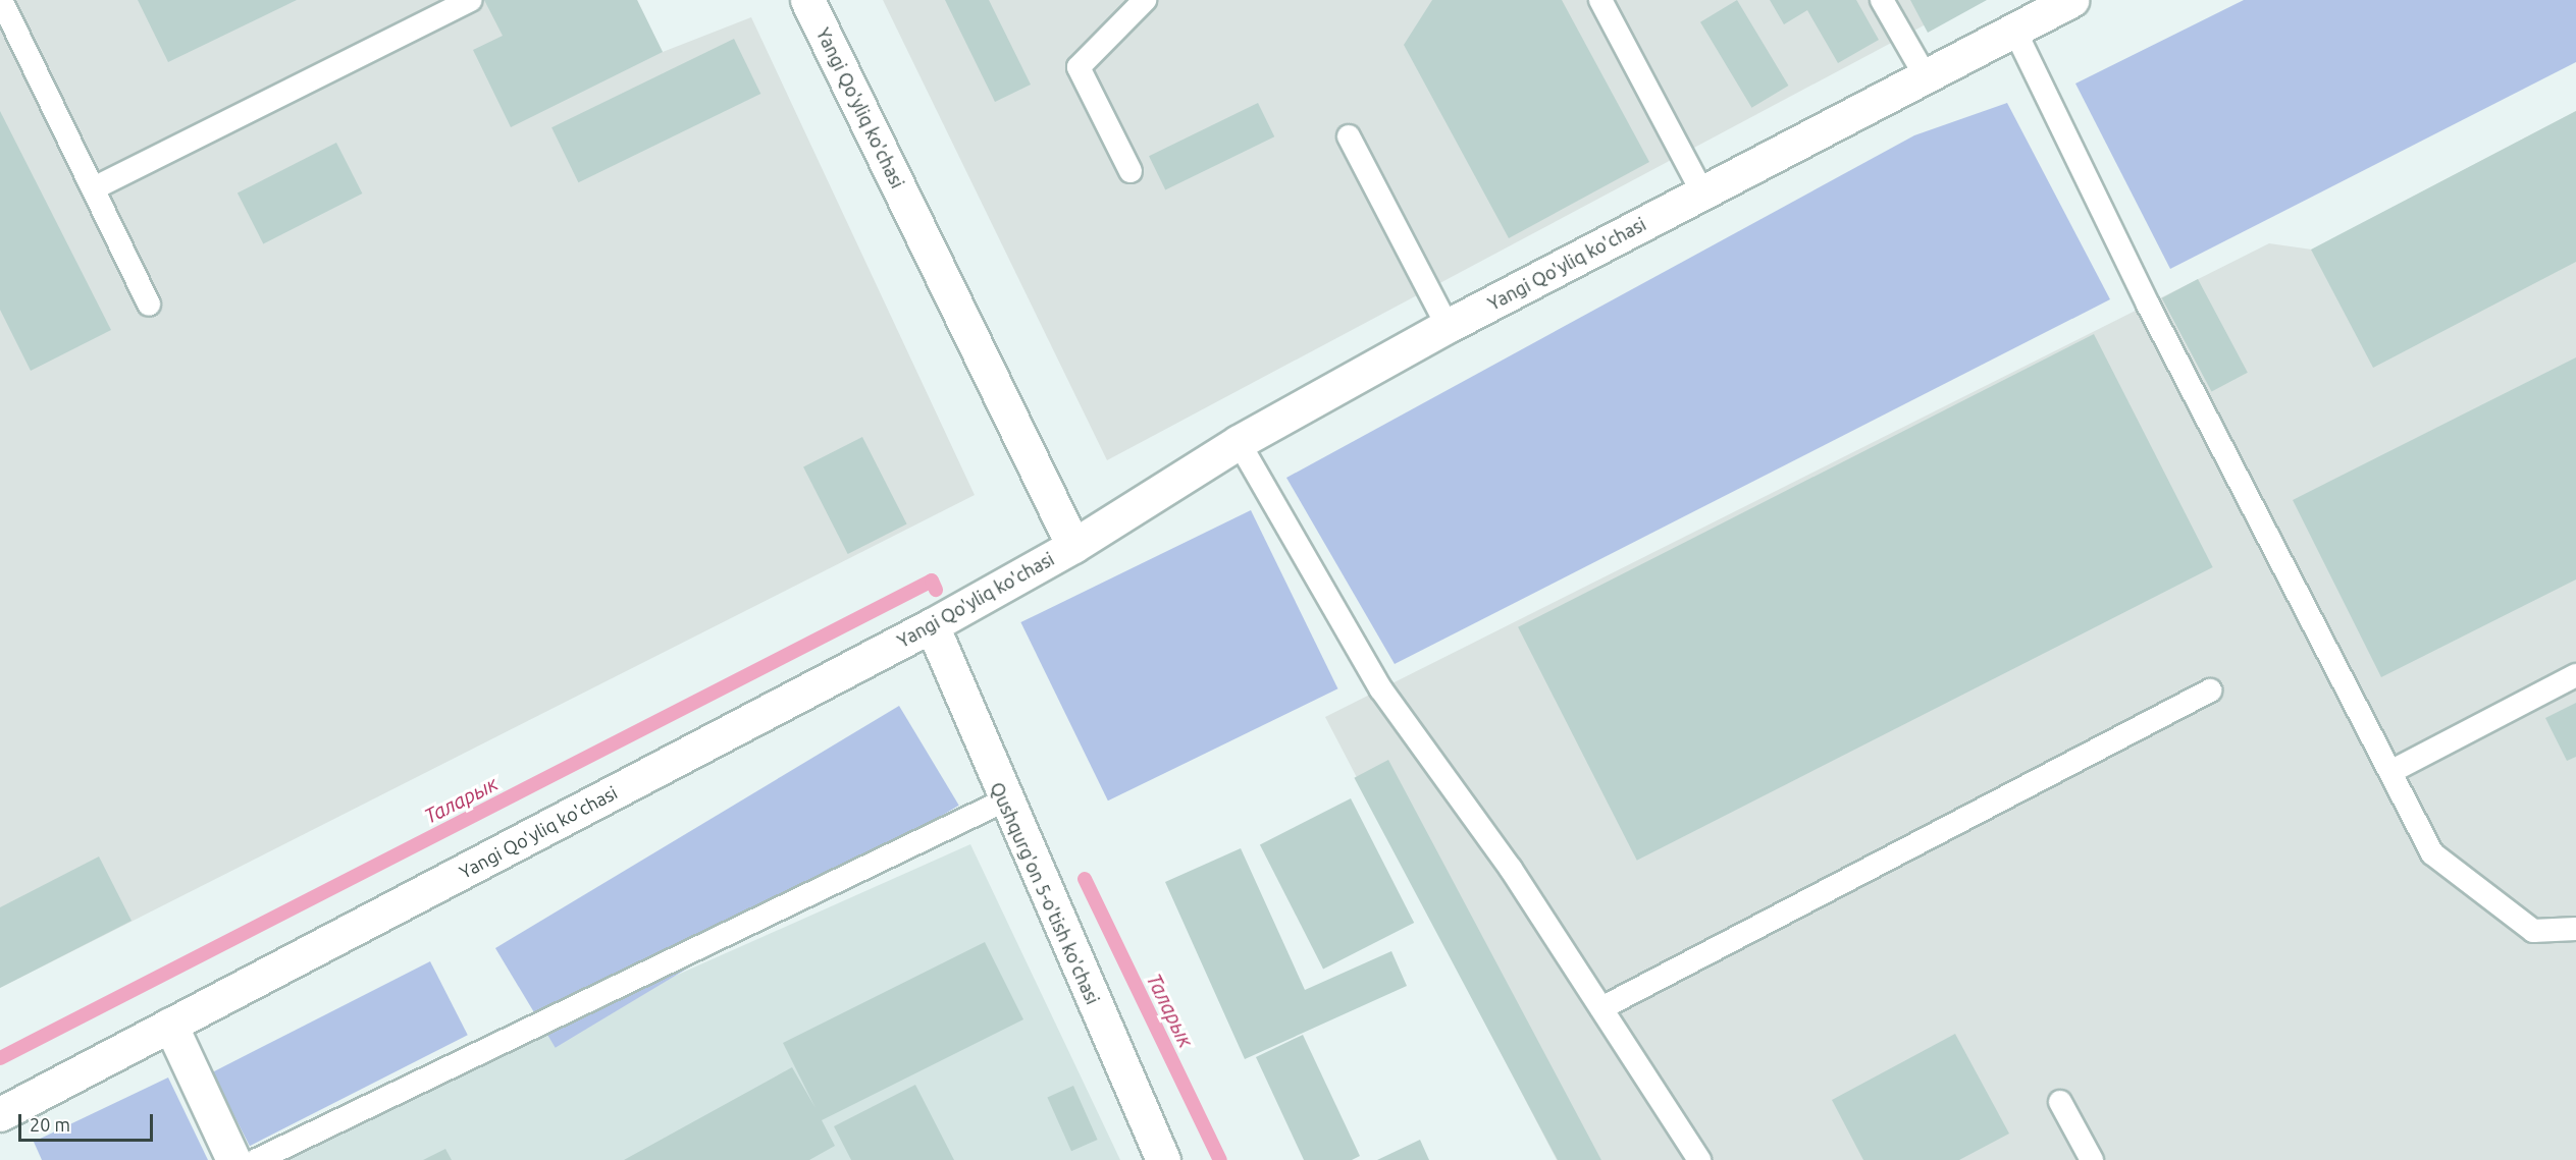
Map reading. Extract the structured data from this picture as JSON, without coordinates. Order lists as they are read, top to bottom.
{
  "streets": {
    "street": ["Yangi Qo'yliq ko'chasi", "Qushqurg'on 5-o'tish ko'chasi"]
  },
  "crossings": [
    ["Yangi Qo'yliq ko'chasi", "Qushqurg'on 5-o'tish ko'chasi"]
  ],
  "water": ["Таларык"],
  "scale_bar": "20 m"
}
